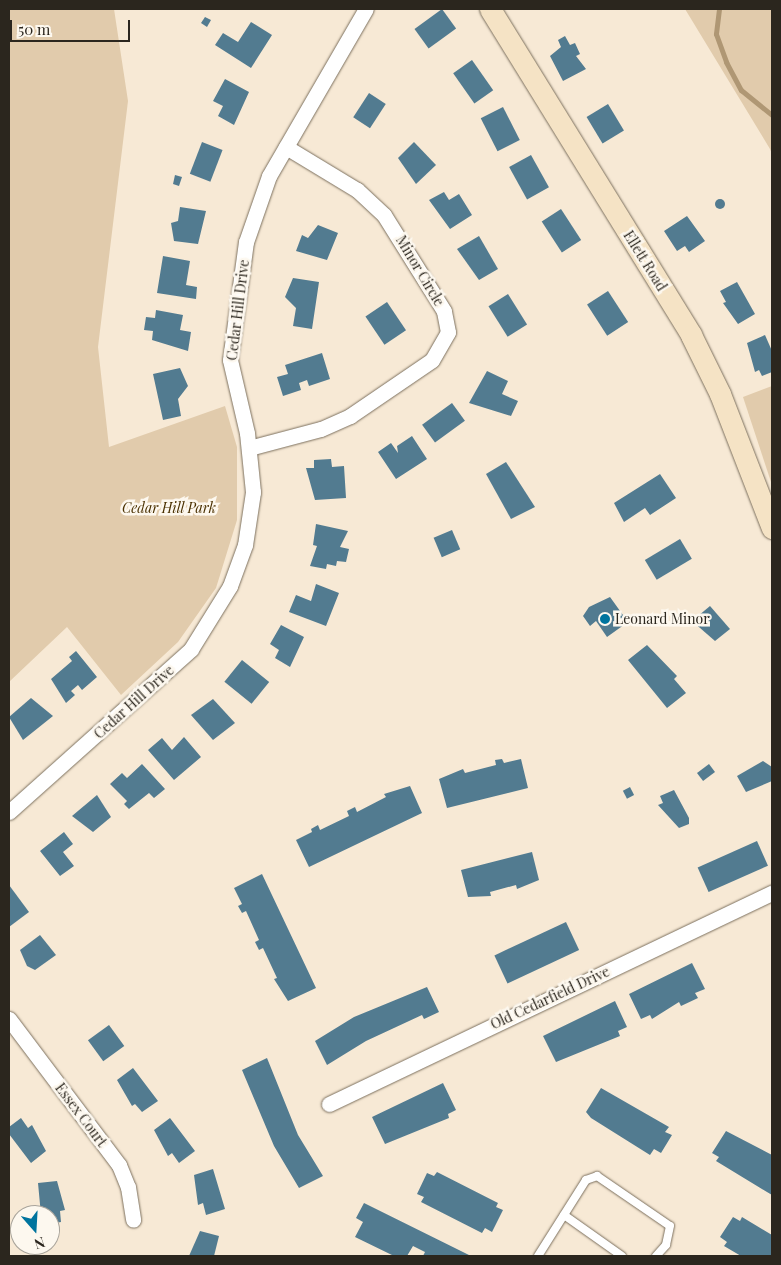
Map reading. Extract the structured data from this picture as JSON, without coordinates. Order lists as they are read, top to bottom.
{
  "streets": {
    "street": [
      "Ellett Road",
      "Minor Circle",
      "Cedar Hill Drive",
      "Old Cedarfield Drive",
      "Essex Court"
    ]
  },
  "crossings": [
    ["Minor Circle", "Cedar Hill Drive"]
  ],
  "parks": ["Cedar Hill Park"],
  "places": ["Leonard Minor"],
  "scale_bar": "50 m",
  "north": "bottom"
}
